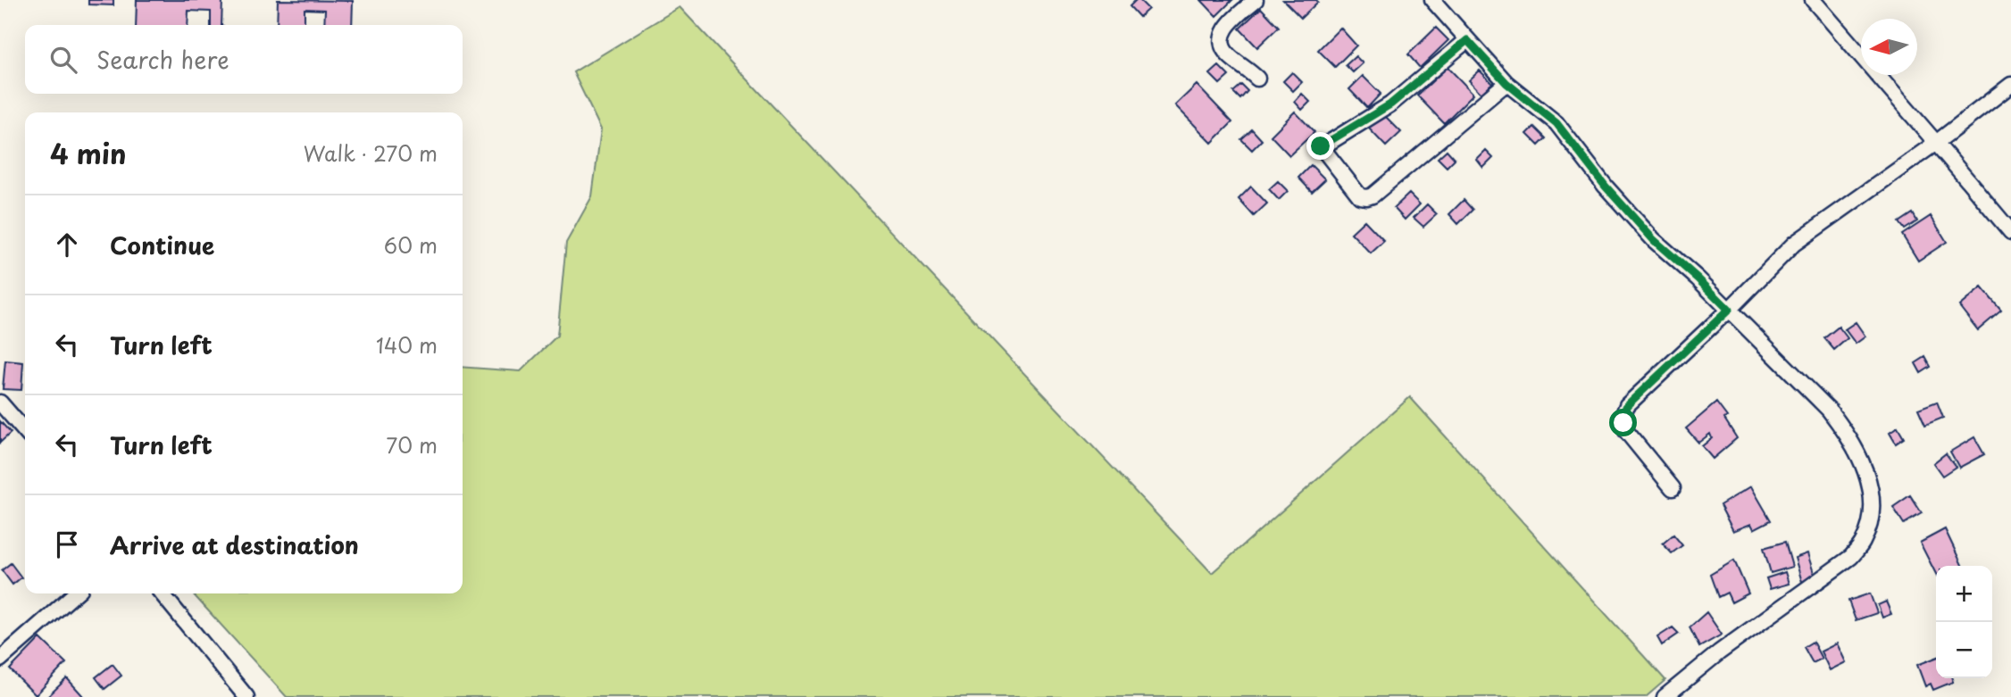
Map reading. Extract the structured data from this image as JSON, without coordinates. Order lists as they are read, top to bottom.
{
  "north": "left",
  "page": {
    "search": "Search here",
    "heading": ["4 min", "Walk · 270 m"],
    "list": [
      ["Continue", "60 m"],
      ["Turn left", "140 m"],
      ["Turn left", "70 m"],
      "Arrive at destination"
    ],
    "map_buttons": ["+", "−"]
  }
}
